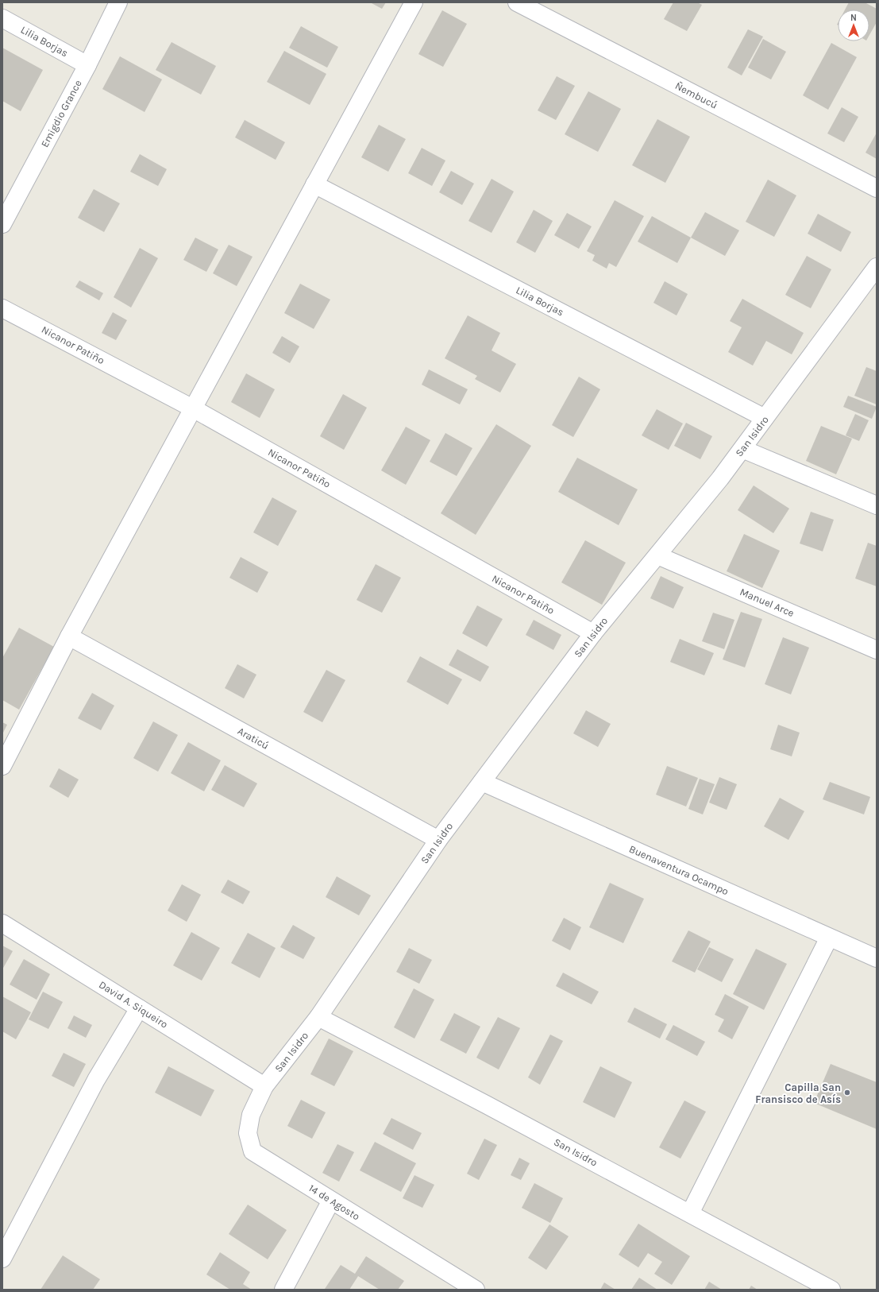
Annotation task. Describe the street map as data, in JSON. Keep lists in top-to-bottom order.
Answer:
{
  "streets": {
    "street": [
      "Lilia Borjas",
      "Ñembucú",
      "Emigdio Grance",
      "Nicanor Patiño",
      "San Isidro",
      "Manuel Arce",
      "Araticú",
      "Buenaventura Ocampo",
      "David A. Siqueiro",
      "14 de Agosto"
    ]
  },
  "crossings": [
    ["Lilia Borjas", "Emigdio Grance"],
    ["Lilia Borjas", "San Isidro"],
    ["Nicanor Patiño", "San Isidro"],
    ["San Isidro", "Manuel Arce"],
    ["San Isidro", "Araticú"],
    ["San Isidro", "Buenaventura Ocampo"],
    ["San Isidro", "David A. Siqueiro"],
    ["San Isidro", "14 de Agosto"],
    ["David A. Siqueiro", "14 de Agosto"]
  ],
  "places": ["Capilla San Fransisco de Asís"],
  "north": "top"
}
